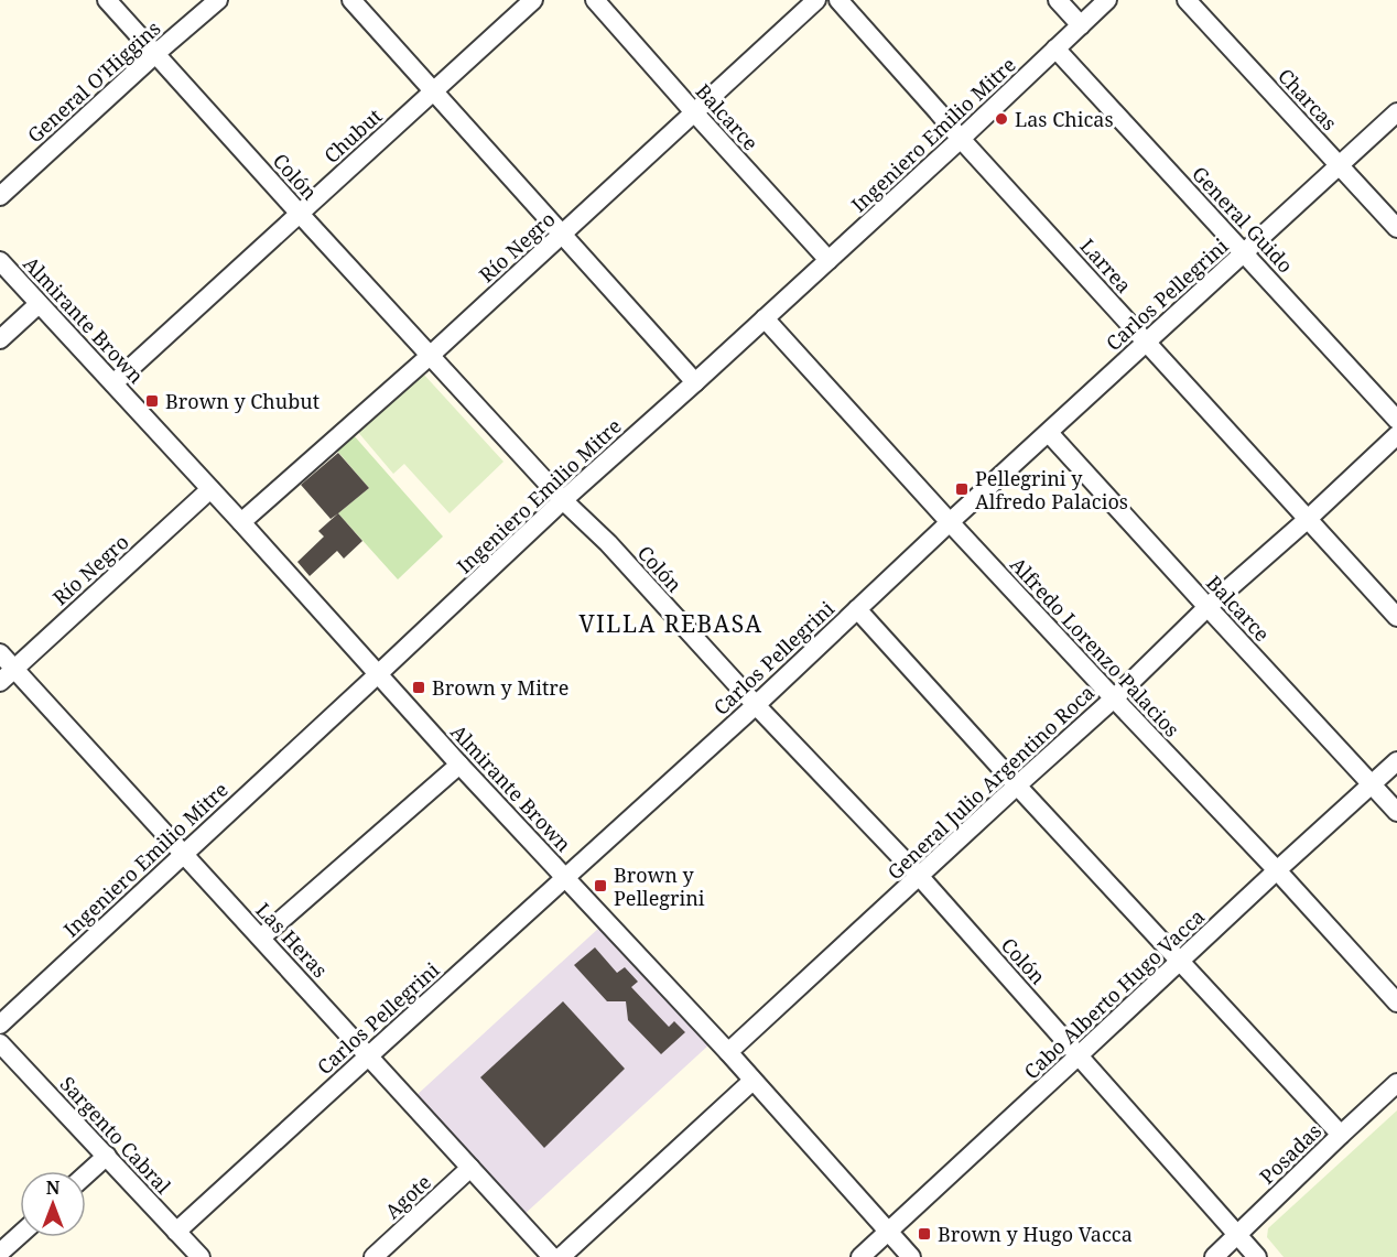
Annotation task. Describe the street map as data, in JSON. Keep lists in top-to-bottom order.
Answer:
{
  "streets": {
    "street": [
      "General O'Higgins",
      "Charcas",
      "Balcarce",
      "Ingeniero Emilio Mitre",
      "Chubut",
      "Colón",
      "General Guido",
      "Río Negro",
      "Larrea",
      "Carlos Pellegrini",
      "Almirante Brown",
      "Alfredo Lorenzo Palacios",
      "General Julio Argentino Roca",
      "Las Heras",
      "Cabo Alberto Hugo Vacca",
      "Sargento Cabral",
      "Posadas",
      "Agote"
    ]
  },
  "crossings": [
    ["General O'Higgins", "Colón"],
    ["Charcas", "Carlos Pellegrini"],
    ["Balcarce", "Ingeniero Emilio Mitre"],
    ["Balcarce", "Río Negro"],
    ["Balcarce", "Carlos Pellegrini"],
    ["Balcarce", "General Julio Argentino Roca"],
    ["Balcarce", "Cabo Alberto Hugo Vacca"],
    ["Ingeniero Emilio Mitre", "Colón"],
    ["Ingeniero Emilio Mitre", "General Guido"],
    ["Ingeniero Emilio Mitre", "Larrea"],
    ["Ingeniero Emilio Mitre", "Almirante Brown"],
    ["Ingeniero Emilio Mitre", "Alfredo Lorenzo Palacios"],
    ["Ingeniero Emilio Mitre", "Las Heras"],
    ["Chubut", "Colón"],
    ["Chubut", "Almirante Brown"],
    ["Colón", "Río Negro"],
    ["Colón", "Carlos Pellegrini"],
    ["Colón", "General Julio Argentino Roca"],
    ["Colón", "Cabo Alberto Hugo Vacca"],
    ["Colón", "Posadas"],
    ["General Guido", "Carlos Pellegrini"],
    ["Río Negro", "Almirante Brown"],
    ["Río Negro", "Las Heras"],
    ["Larrea", "Carlos Pellegrini"],
    ["Larrea", "General Julio Argentino Roca"],
    ["Carlos Pellegrini", "Almirante Brown"],
    ["Carlos Pellegrini", "Alfredo Lorenzo Palacios"],
    ["Carlos Pellegrini", "Las Heras"],
    ["Carlos Pellegrini", "Sargento Cabral"],
    ["Almirante Brown", "General Julio Argentino Roca"],
    ["Almirante Brown", "Cabo Alberto Hugo Vacca"],
    ["Alfredo Lorenzo Palacios", "General Julio Argentino Roca"],
    ["Alfredo Lorenzo Palacios", "Cabo Alberto Hugo Vacca"],
    ["Las Heras", "Agote"]
  ],
  "districts": ["VILLA REBASA"],
  "places": {
    "other": ["Las Chicas"],
    "transit": [
      "Brown y Chubut",
      "Pellegrini y Alfredo Palacios",
      "Brown y Mitre",
      "Brown y Pellegrini",
      "Brown y Hugo Vacca"
    ]
  },
  "north": "top"
}
